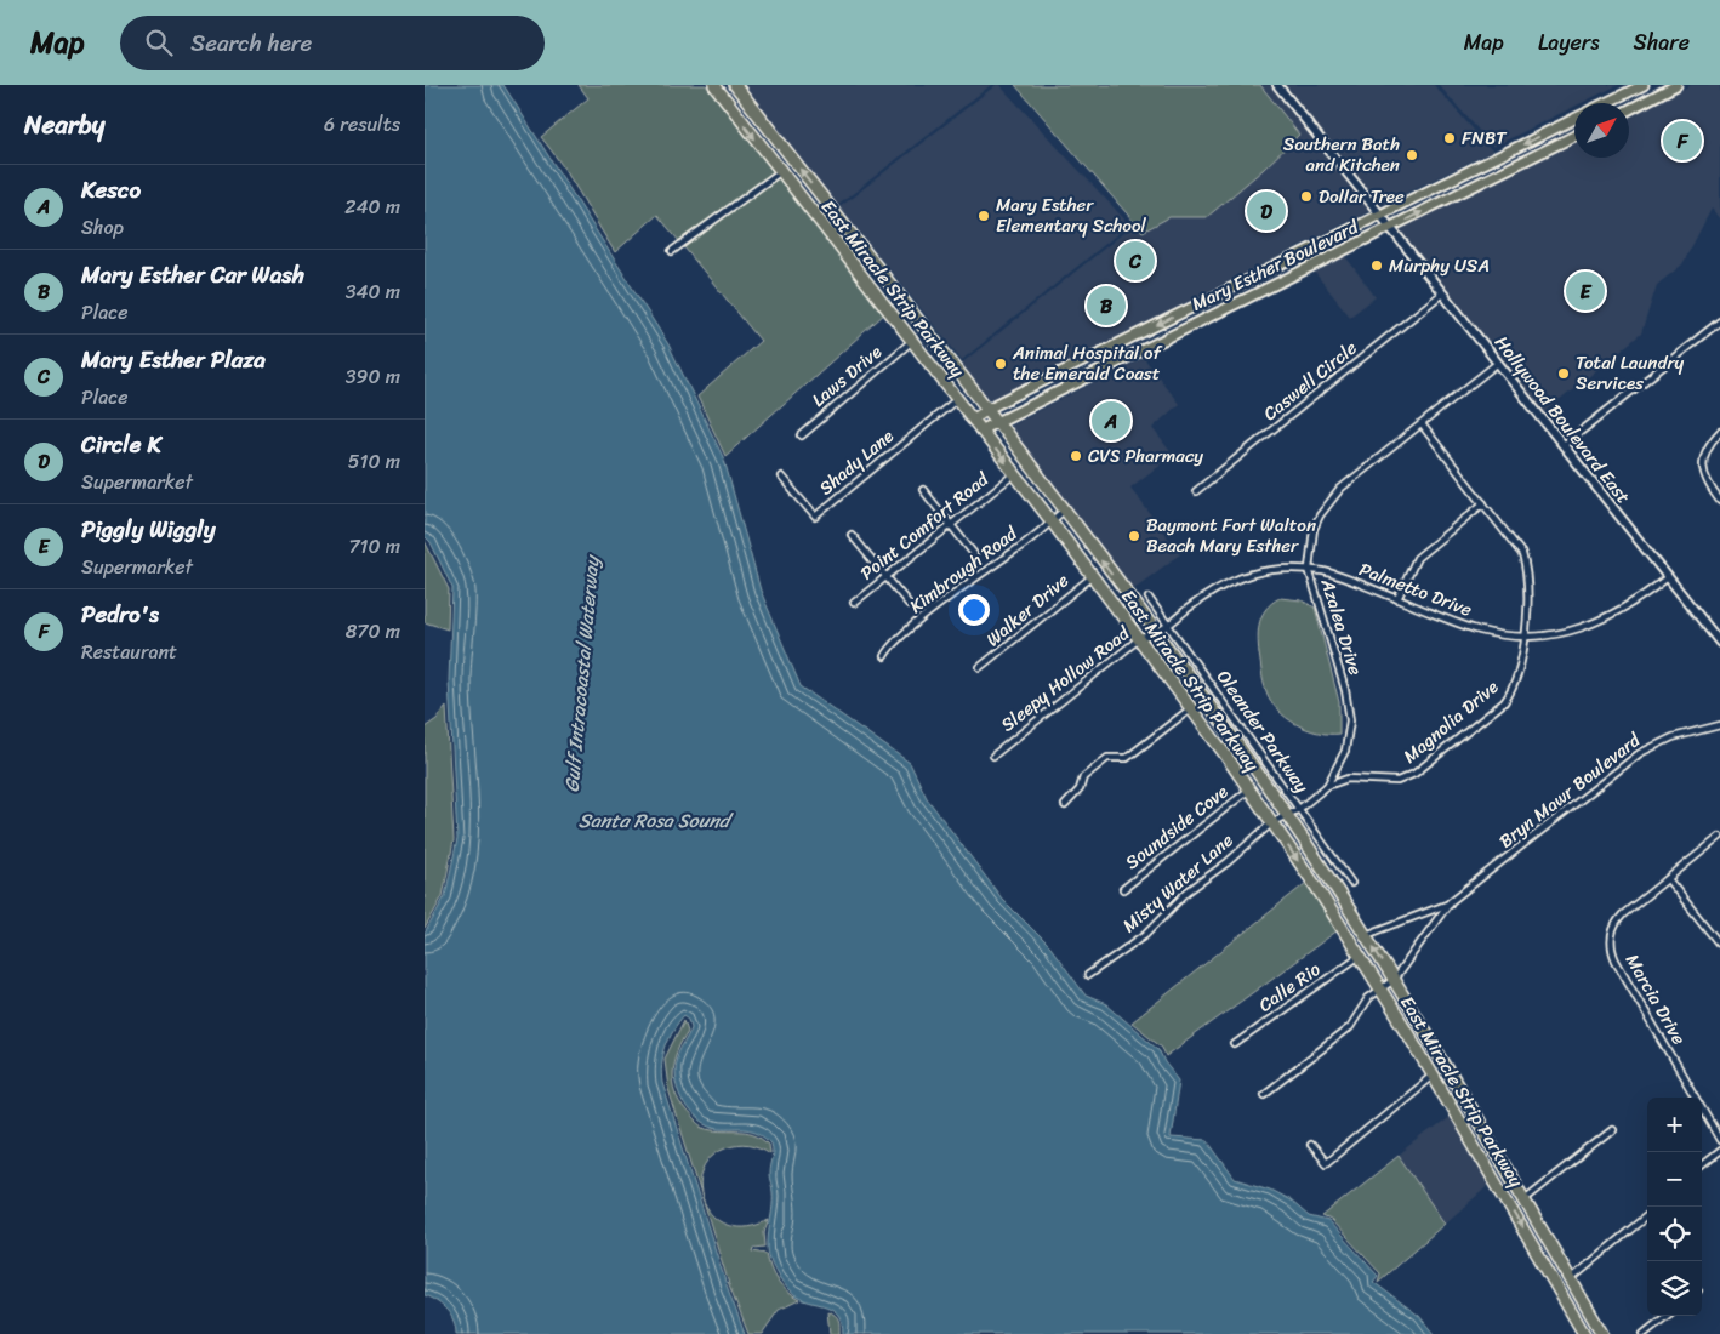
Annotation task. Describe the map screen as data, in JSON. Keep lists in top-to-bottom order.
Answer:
{
  "streets": {
    "highway": ["East Miracle Strip Parkway"],
    "main road": ["Mary Esther Boulevard"],
    "street": [
      "Laws Drive",
      "Caswell Circle",
      "Hollywood Boulevard East",
      "Shady Lane",
      "Point Comfort Road",
      "Kimbrough Road",
      "Palmetto Drive",
      "Walker Drive",
      "Azalea Drive",
      "Sleepy Hollow Road",
      "Magnolia Drive",
      "Oleander Parkway",
      "Bryn Mawr Boulevard",
      "Soundside Cove",
      "Misty Water Lane",
      "Calle Rio",
      "Marcia Drive"
    ]
  },
  "crossings": [
    ["Mary Esther Boulevard", "East Miracle Strip Parkway"],
    ["Mary Esther Boulevard", "Hollywood Boulevard East"],
    ["East Miracle Strip Parkway", "Laws Drive"],
    ["East Miracle Strip Parkway", "Shady Lane"],
    ["East Miracle Strip Parkway", "Point Comfort Road"],
    ["East Miracle Strip Parkway", "Kimbrough Road"],
    ["East Miracle Strip Parkway", "Palmetto Drive"],
    ["East Miracle Strip Parkway", "Walker Drive"],
    ["East Miracle Strip Parkway", "Azalea Drive"],
    ["East Miracle Strip Parkway", "Sleepy Hollow Road"],
    ["East Miracle Strip Parkway", "Bryn Mawr Boulevard"],
    ["East Miracle Strip Parkway", "Soundside Cove"],
    ["East Miracle Strip Parkway", "Misty Water Lane"],
    ["East Miracle Strip Parkway", "Calle Rio"],
    ["Caswell Circle", "Hollywood Boulevard East"],
    ["Hollywood Boulevard East", "Palmetto Drive"],
    ["Hollywood Boulevard East", "Azalea Drive"],
    ["Palmetto Drive", "Azalea Drive"],
    ["Palmetto Drive", "Sleepy Hollow Road"],
    ["Palmetto Drive", "Magnolia Drive"],
    ["Palmetto Drive", "Oleander Parkway"],
    ["Azalea Drive", "Magnolia Drive"],
    ["Azalea Drive", "Oleander Parkway"],
    ["Azalea Drive", "Misty Water Lane"]
  ],
  "water": ["Gulf Intracoastal Waterway", "Santa Rosa Sound"],
  "places": [
    "FNBT",
    "Southern Bath and Kitchen",
    "Dollar Tree",
    "Mary Esther Elementary School",
    "Murphy USA",
    "Animal Hospital of the Emerald Coast",
    "Total Laundry Services",
    "CVS Pharmacy",
    "Baymont Fort Walton Beach Mary Esther"
  ],
  "north": "top right",
  "page": {
    "header": "Map",
    "search": "Search here",
    "nav": ["Map", "Layers", "Share"],
    "heading": ["Nearby", "6 results"],
    "pins": [
      "F",
      "D",
      "C",
      "E",
      "B",
      "A"
    ],
    "list": [
      {
        "mark": "A",
        "name": "Kesco",
        "note": "Shop",
        "value": "240 m"
      },
      {
        "mark": "B",
        "name": "Mary Esther Car Wash",
        "note": "Place",
        "value": "340 m"
      },
      {
        "mark": "C",
        "name": "Mary Esther Plaza",
        "note": "Place",
        "value": "390 m"
      },
      {
        "mark": "D",
        "name": "Circle K",
        "note": "Supermarket",
        "value": "510 m"
      },
      {
        "mark": "E",
        "name": "Piggly Wiggly",
        "note": "Supermarket",
        "value": "710 m"
      },
      {
        "mark": "F",
        "name": "Pedro's",
        "note": "Restaurant",
        "value": "870 m"
      }
    ],
    "map_buttons": ["+", "−"]
  }
}
